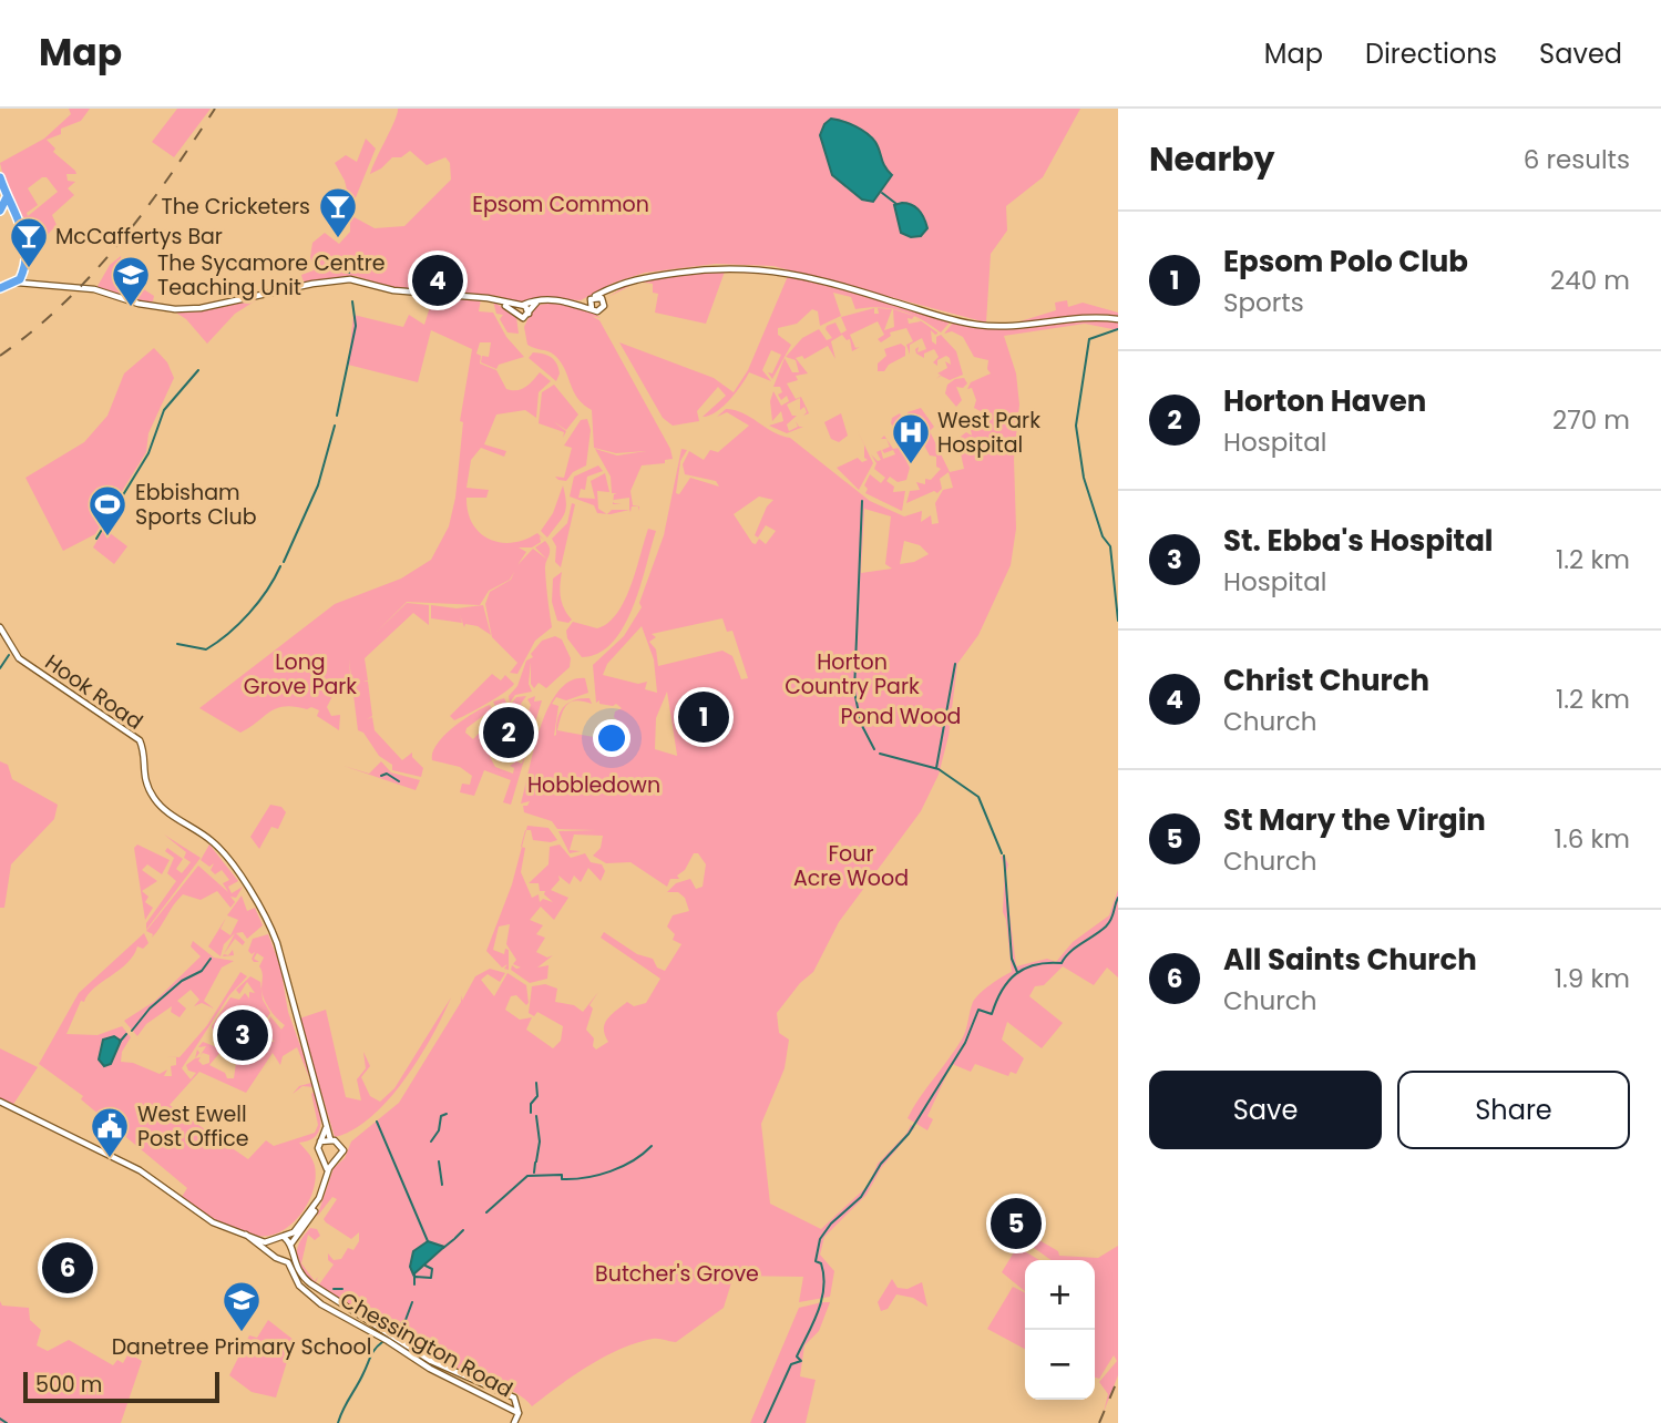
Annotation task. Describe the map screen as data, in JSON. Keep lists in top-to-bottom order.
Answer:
{
  "streets": {
    "main road": ["Hook Road", "Chessington Road"]
  },
  "parks": [
    "Epsom Common",
    "Long Grove Park",
    "Horton Country Park",
    "Pond Wood",
    "Hobbledown",
    "Four Acre Wood",
    "Butcher's Grove"
  ],
  "places": {
    "bar": ["The Cricketers", "McCaffertys Bar"],
    "school or university": ["The Sycamore Centre Teaching Unit", "Danetree Primary School"],
    "hospital": ["West Park Hospital"],
    "sports": ["Ebbisham Sports Club"],
    "public building": ["West Ewell Post Office"]
  },
  "scale_bar": "500 m",
  "page": {
    "header": "Map",
    "nav": ["Map", "Directions", "Saved"],
    "heading": ["Nearby", "6 results"],
    "list": [
      {
        "mark": "1",
        "name": "Epsom Polo Club",
        "note": "Sports",
        "value": "240 m"
      },
      {
        "mark": "2",
        "name": "Horton Haven",
        "note": "Hospital",
        "value": "270 m"
      },
      {
        "mark": "3",
        "name": "St. Ebba's Hospital",
        "note": "Hospital",
        "value": "1.2 km"
      },
      {
        "mark": "4",
        "name": "Christ Church",
        "note": "Church",
        "value": "1.2 km"
      },
      {
        "mark": "5",
        "name": "St Mary the Virgin",
        "note": "Church",
        "value": "1.6 km"
      },
      {
        "mark": "6",
        "name": "All Saints Church",
        "note": "Church",
        "value": "1.9 km"
      }
    ],
    "pins": [
      "4",
      "1",
      "2",
      "3",
      "5",
      "6"
    ],
    "buttons": ["Save", "Share"],
    "map_buttons": ["+", "−"],
    "scale": "500 m"
  }
}
